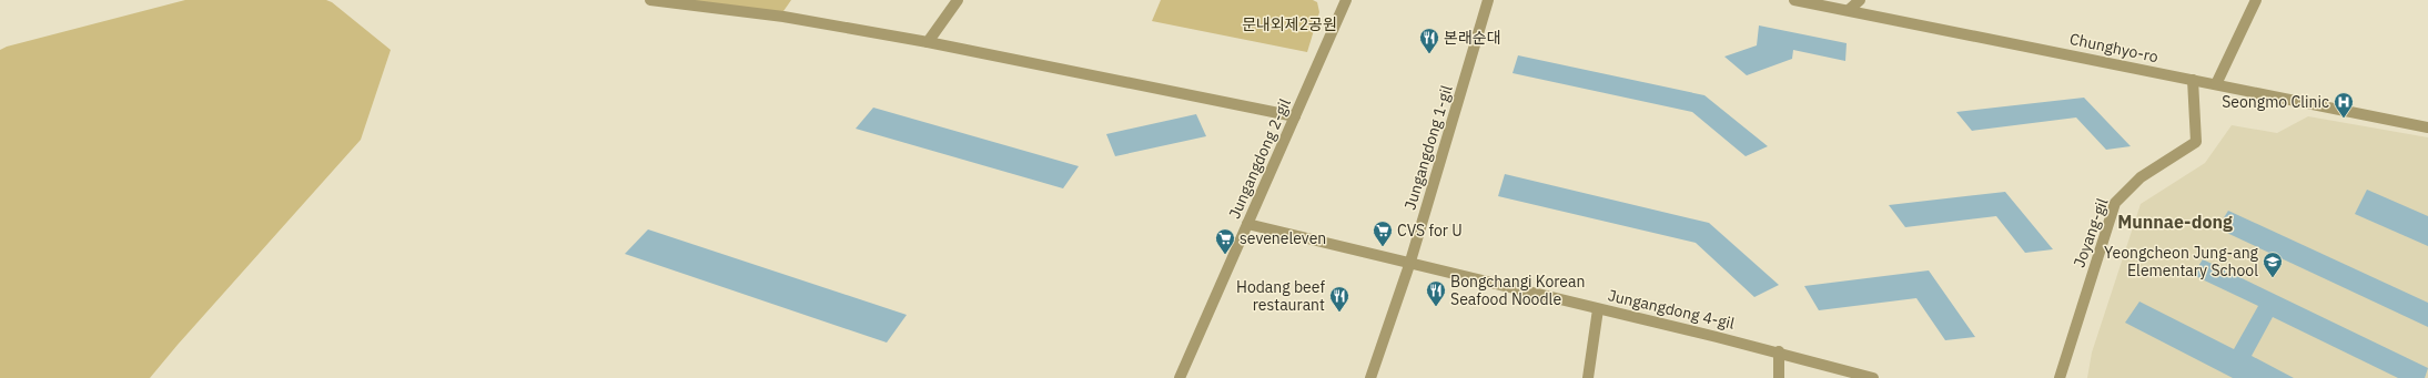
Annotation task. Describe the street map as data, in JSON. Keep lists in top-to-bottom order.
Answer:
{
  "streets": {
    "street": [
      "Chunghyo-ro",
      "Jungangdong 1-gil",
      "Jungangdong 2-gil",
      "Joyang-gil",
      "Jungangdong 4-gil"
    ]
  },
  "crossings": [
    ["Chunghyo-ro", "Joyang-gil"],
    ["Jungangdong 1-gil", "Jungangdong 4-gil"],
    ["Jungangdong 2-gil", "Jungangdong 4-gil"]
  ],
  "districts": ["Munnae-dong"],
  "parks": ["문내외제2공원"],
  "places": {
    "restaurant": ["본래순대", "Bongchangi Korean Seafood Noodle", "Hodang beef restaurant"],
    "hospital": ["Seongmo Clinic"],
    "supermarket": ["CVS for U", "seveneleven"],
    "school or university": ["Yeongcheon Jung-ang Elementary School"]
  }
}
